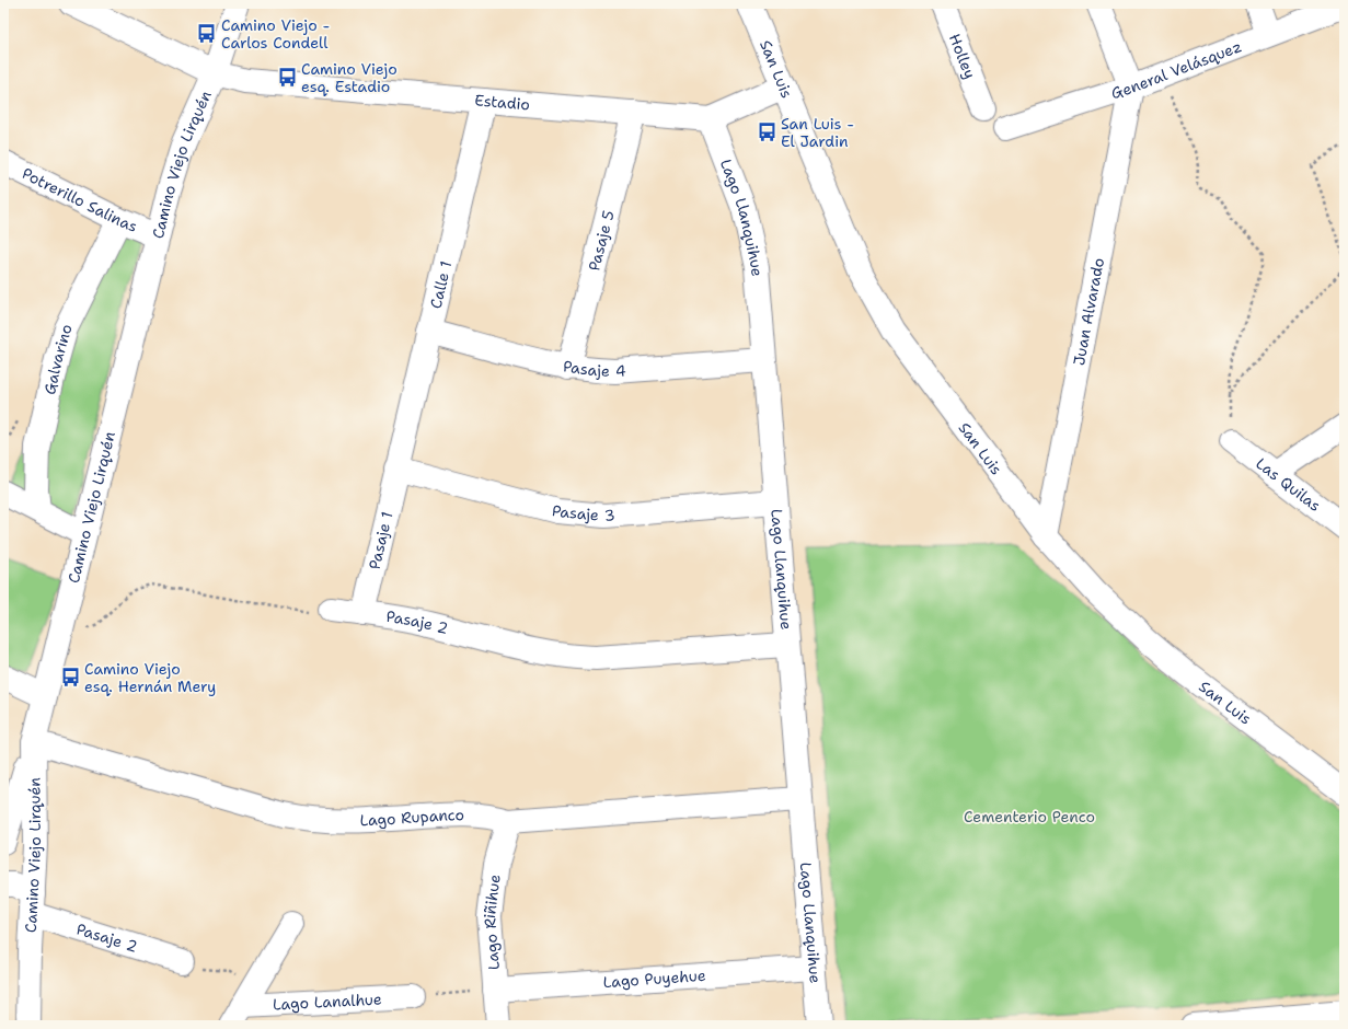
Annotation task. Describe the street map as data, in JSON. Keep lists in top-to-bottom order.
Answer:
{
  "streets": {
    "street": [
      "Holley",
      "San Luis",
      "General Velásquez",
      "Estadio",
      "Camino Viejo Lirquén",
      "Potrerillo Salinas",
      "Lago Llanquihue",
      "Pasaje 5",
      "Calle 1",
      "Juan Alvarado",
      "Galvarino",
      "Pasaje 4",
      "Las Quilas",
      "Pasaje 3",
      "Pasaje 1",
      "Pasaje 2",
      "Lago Rupanco",
      "Lago Riñihue",
      "Lago Puyehue",
      "Lago Lanalhue"
    ]
  },
  "crossings": [
    ["San Luis", "Estadio"],
    ["San Luis", "Juan Alvarado"],
    ["General Velásquez", "Juan Alvarado"],
    ["Estadio", "Camino Viejo Lirquén"],
    ["Estadio", "Lago Llanquihue"],
    ["Estadio", "Pasaje 5"],
    ["Estadio", "Calle 1"],
    ["Camino Viejo Lirquén", "Potrerillo Salinas"],
    ["Camino Viejo Lirquén", "Pasaje 2"],
    ["Camino Viejo Lirquén", "Lago Rupanco"],
    ["Potrerillo Salinas", "Galvarino"],
    ["Lago Llanquihue", "Pasaje 4"],
    ["Lago Llanquihue", "Pasaje 3"],
    ["Lago Llanquihue", "Pasaje 2"],
    ["Lago Llanquihue", "Lago Rupanco"],
    ["Lago Llanquihue", "Lago Puyehue"],
    ["Pasaje 5", "Pasaje 4"],
    ["Calle 1", "Pasaje 4"],
    ["Calle 1", "Pasaje 3"],
    ["Calle 1", "Pasaje 1"],
    ["Pasaje 3", "Pasaje 1"],
    ["Pasaje 1", "Pasaje 2"],
    ["Lago Rupanco", "Lago Riñihue"],
    ["Lago Riñihue", "Lago Puyehue"]
  ],
  "parks": ["Cementerio Penco"],
  "places": {
    "bus stop": [
      "Camino Viejo - Carlos Condell",
      "Camino Viejo esq. Estadio",
      "San Luis - El Jardin",
      "Camino Viejo esq. Hernán Mery"
    ]
  }
}
